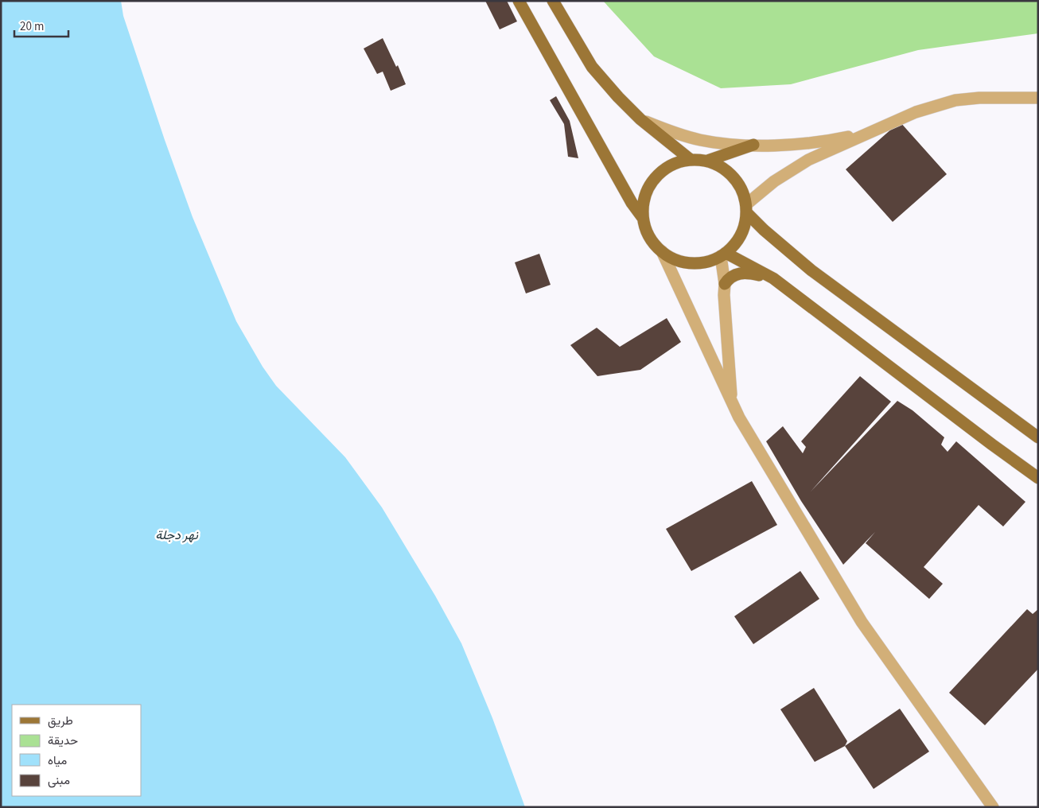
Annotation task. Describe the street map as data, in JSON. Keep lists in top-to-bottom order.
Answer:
{
  "water": ["نهر دجلة"],
  "legend": [
    "طريق",
    "حديقة",
    "مياه",
    "مبنى"
  ],
  "scale_bar": "20 m"
}
